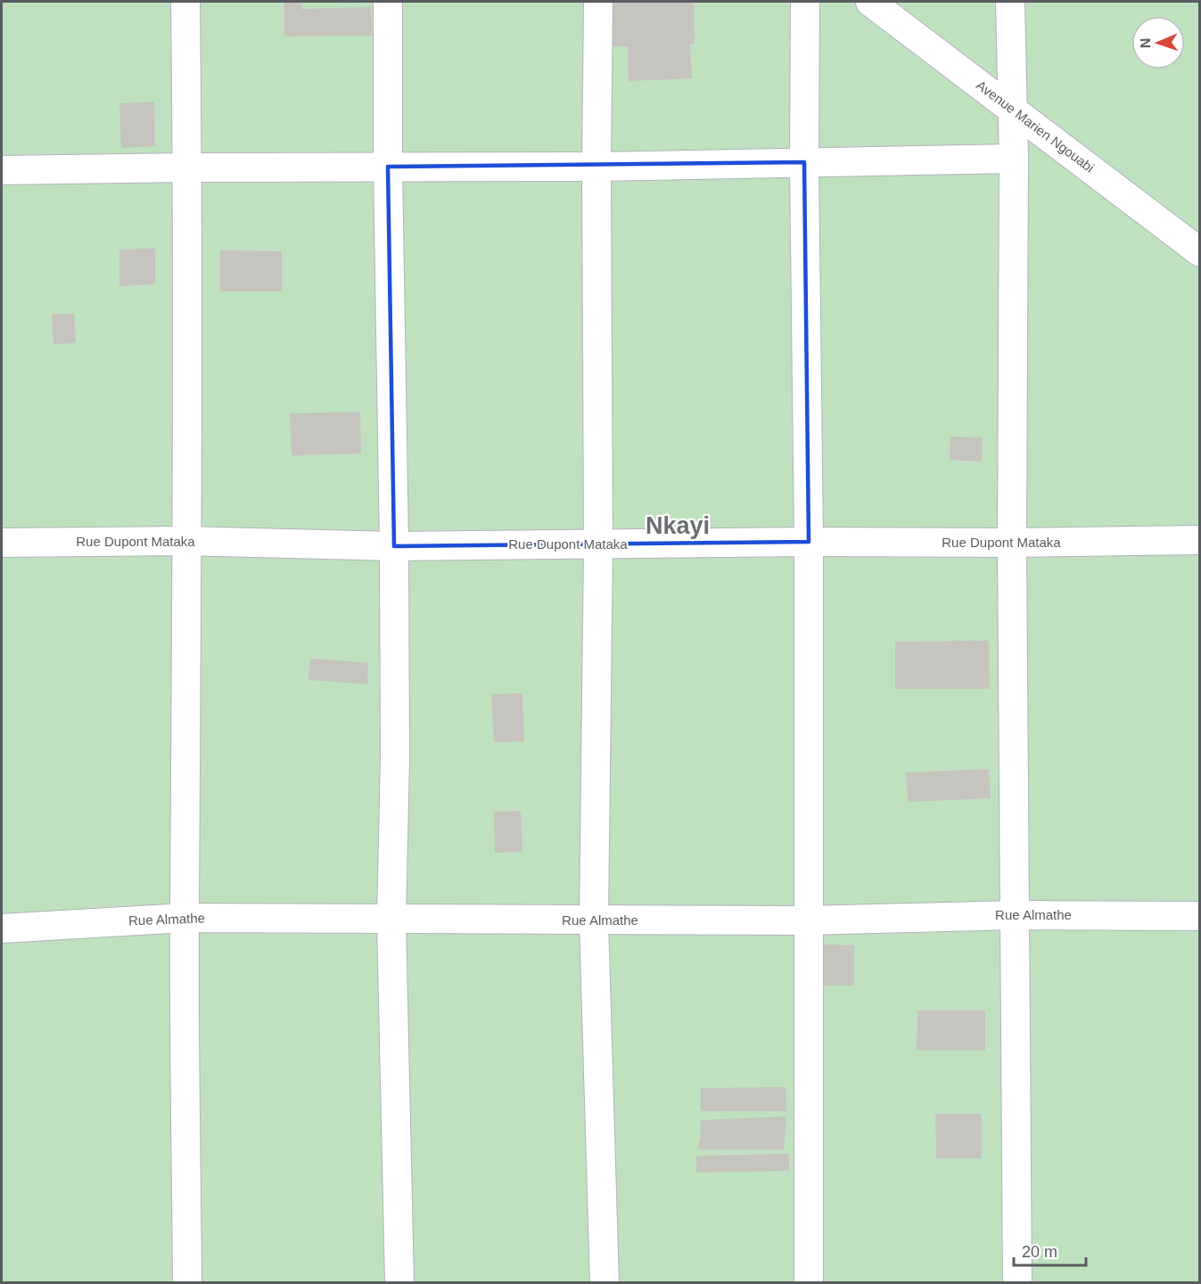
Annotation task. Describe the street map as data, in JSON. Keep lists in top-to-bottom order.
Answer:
{
  "streets": {
    "street": ["Avenue Marien Ngouabi", "Rue Dupont Mataka", "Rue Almathe"]
  },
  "districts": ["Nkayi"],
  "scale_bar": "20 m",
  "north": "left"
}
